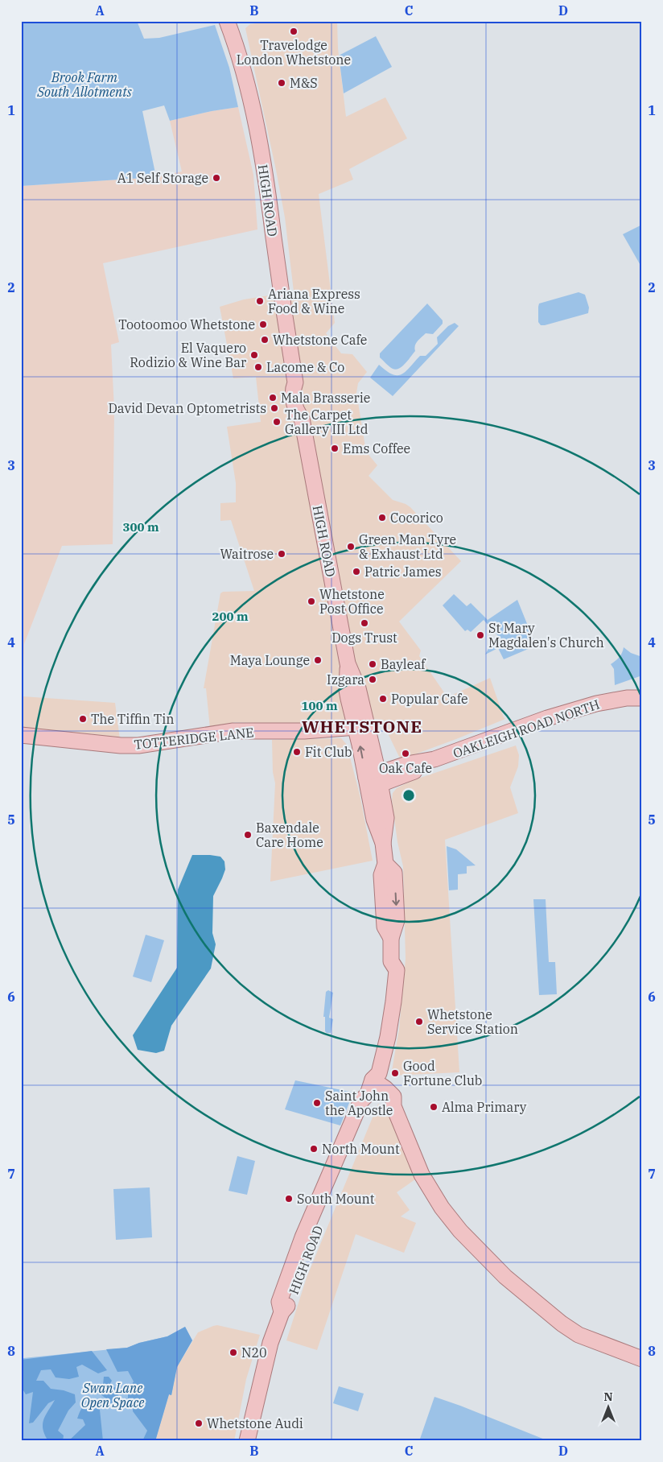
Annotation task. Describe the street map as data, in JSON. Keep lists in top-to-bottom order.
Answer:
{
  "streets": {
    "main road": ["HIGH ROAD", "OAKLEIGH ROAD NORTH", "TOTTERIDGE LANE"]
  },
  "crossings": [
    ["HIGH ROAD", "OAKLEIGH ROAD NORTH"],
    ["HIGH ROAD", "TOTTERIDGE LANE"]
  ],
  "districts": ["WHETSTONE"],
  "parks": ["Brook Farm South Allotments", "Swan Lane Open Space"],
  "places": [
    "Travelodge London Whetstone",
    "M&S",
    "A1 Self Storage",
    "Ariana Express Food & Wine",
    "Tootoomoo Whetstone",
    "Whetstone Cafe",
    "El Vaquero Rodizio & Wine Bar",
    "Lacome & Co",
    "Mala Brasserie",
    "David Devan Optometrists",
    "The Carpet Gallery III Ltd",
    "Ems Coffee",
    "Cocorico",
    "Green Man Tyre & Exhaust Ltd",
    "Waitrose",
    "Patric James",
    "Whetstone Post Office",
    "Dogs Trust",
    "St Mary Magdalen's Church",
    "Maya Lounge",
    "Bayleaf",
    "Izgara",
    "Popular Cafe",
    "The Tiffin Tin",
    "Fit Club",
    "Oak Cafe",
    "Baxendale Care Home",
    "Whetstone Service Station",
    "Good Fortune Club",
    "Saint John the Apostle",
    "Alma Primary",
    "North Mount",
    "South Mount",
    "N20",
    "Whetstone Audi"
  ],
  "north": "top",
  "grid": {
    "columns": [
      "A",
      "B",
      "C",
      "D"
    ],
    "rows": [
      "1",
      "2",
      "3",
      "4",
      "5",
      "6",
      "7",
      "8"
    ]
  },
  "rings": ["300 m", "200 m", "100 m"]
}
